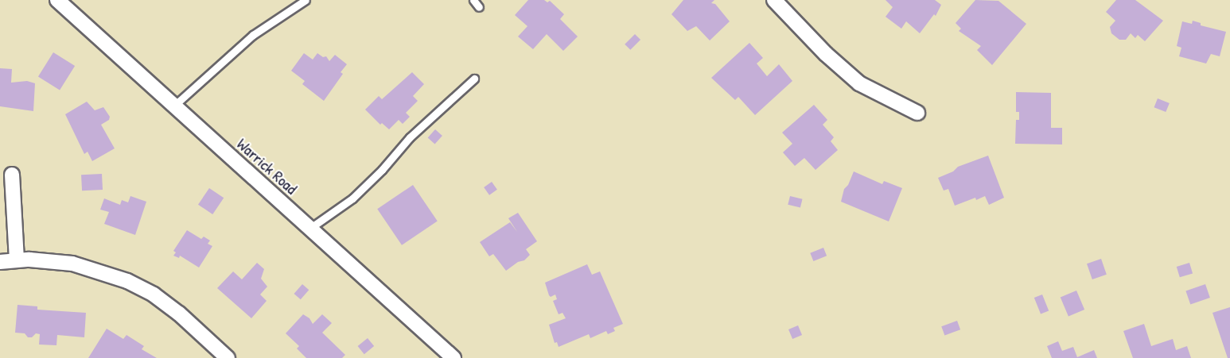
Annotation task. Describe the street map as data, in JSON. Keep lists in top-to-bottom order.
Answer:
{
  "streets": {
    "street": ["Warrick Road"]
  }
}
